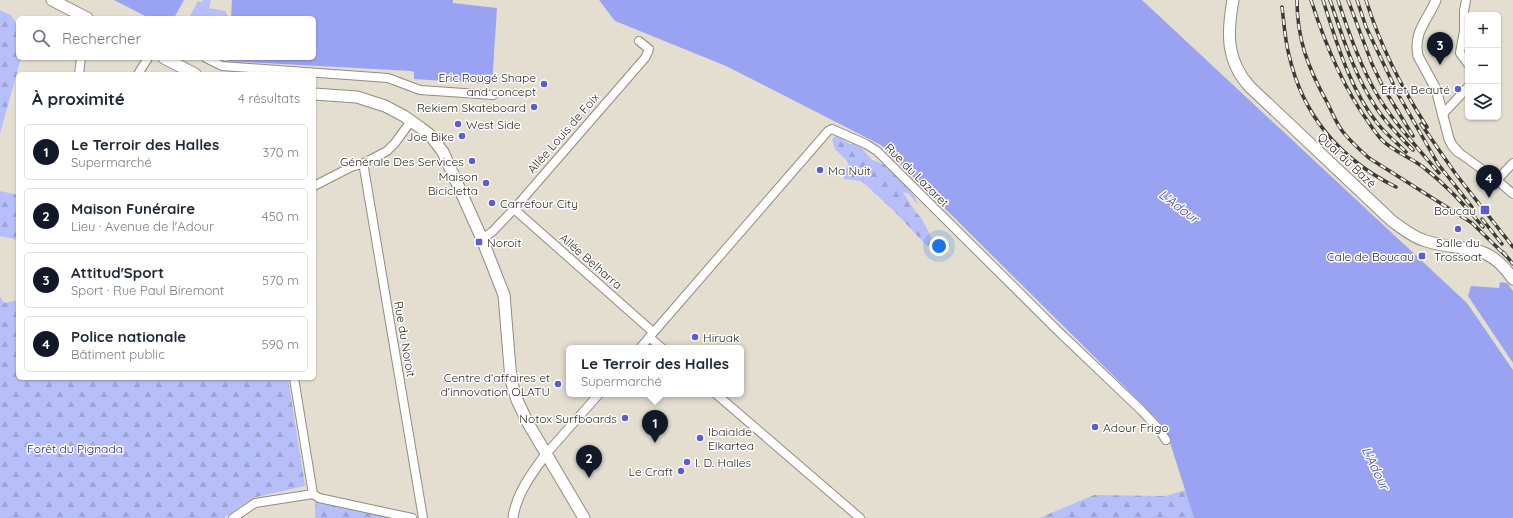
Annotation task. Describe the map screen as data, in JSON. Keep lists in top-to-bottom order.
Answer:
{
  "streets": {
    "main road": ["Quai du Bazé"],
    "street": [
      "Allée Louis de Foix",
      "Rue du Lazaret",
      "Allée Belharra",
      "Rue du Noroit"
    ]
  },
  "crossings": [
    ["Allée Louis de Foix", "Allée Belharra"],
    ["Rue du Lazaret", "Allée Belharra"]
  ],
  "water": ["L'Adour"],
  "parks": ["Forêt du Pignada"],
  "places": {
    "other": [
      "Eric Rougé Shape and concept",
      "Effet Beauté",
      "Rekiem Skateboard",
      "West Side",
      "Joe Bike",
      "Générale Des Services",
      "Ma Nuit",
      "Maison Bicicletta",
      "Carrefour City",
      "Salle du Trossoat",
      "Hiruak",
      "Centre d’affaires et d’innovation OLATU",
      "Notox Surfboards",
      "Adour Frigo",
      "Ibaialde Elkartea",
      "I. D. Halles",
      "Le Craft"
    ],
    "transit": ["Boucau", "Noroit", "Cale de Boucau"]
  },
  "page": {
    "map_buttons": ["+", "−"],
    "search": "Rechercher",
    "pins": [
      "3",
      "4",
      "1",
      "2"
    ],
    "heading": ["À proximité", "4 résultats"],
    "list": [
      {
        "mark": "1",
        "name": "Le Terroir des Halles",
        "note": "Supermarché",
        "value": "370 m"
      },
      {
        "mark": "2",
        "name": "Maison Funéraire",
        "note": "Lieu · Avenue de l'Adour",
        "value": "450 m"
      },
      {
        "mark": "3",
        "name": "Attitud'Sport",
        "note": "Sport · Rue Paul Biremont",
        "value": "570 m"
      },
      {
        "mark": "4",
        "name": "Police nationale",
        "note": "Bâtiment public",
        "value": "590 m"
      }
    ],
    "popup": ["Le Terroir des Halles", "Supermarché"]
  }
}
